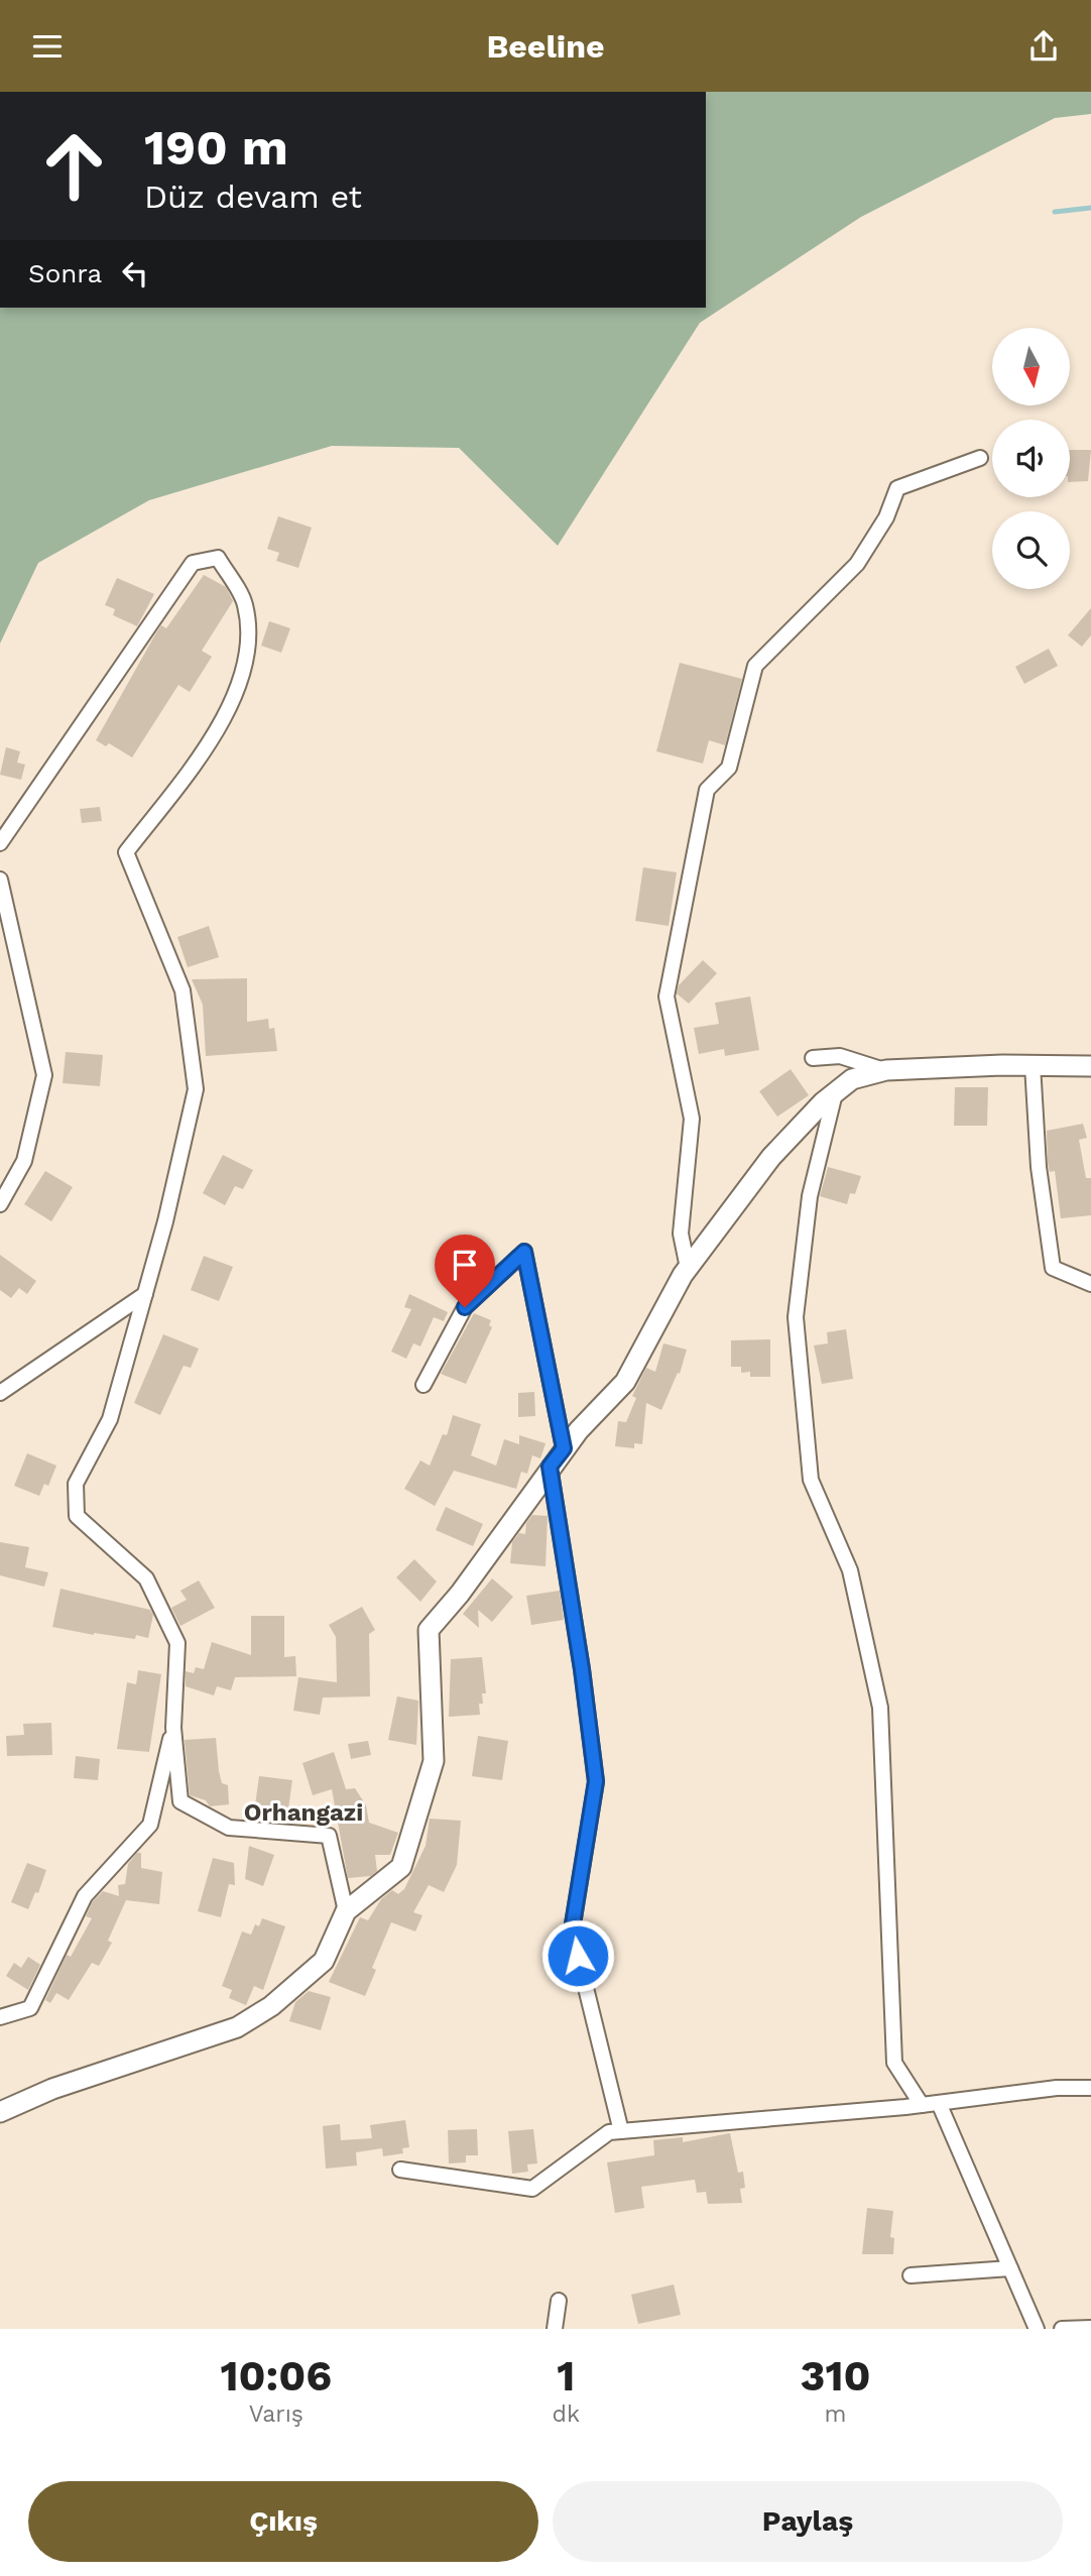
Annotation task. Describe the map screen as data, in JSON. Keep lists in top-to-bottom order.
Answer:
{
  "districts": ["Orhangazi"],
  "north": "bottom",
  "page": {
    "header": "Beeline",
    "turn": ["190 m", "Düz devam et"],
    "then": "Sonra",
    "eta": [
      "10:06",
      "Varış",
      "1",
      "dk",
      "310",
      "m"
    ],
    "buttons": ["Çıkış", "Paylaş"]
  }
}
